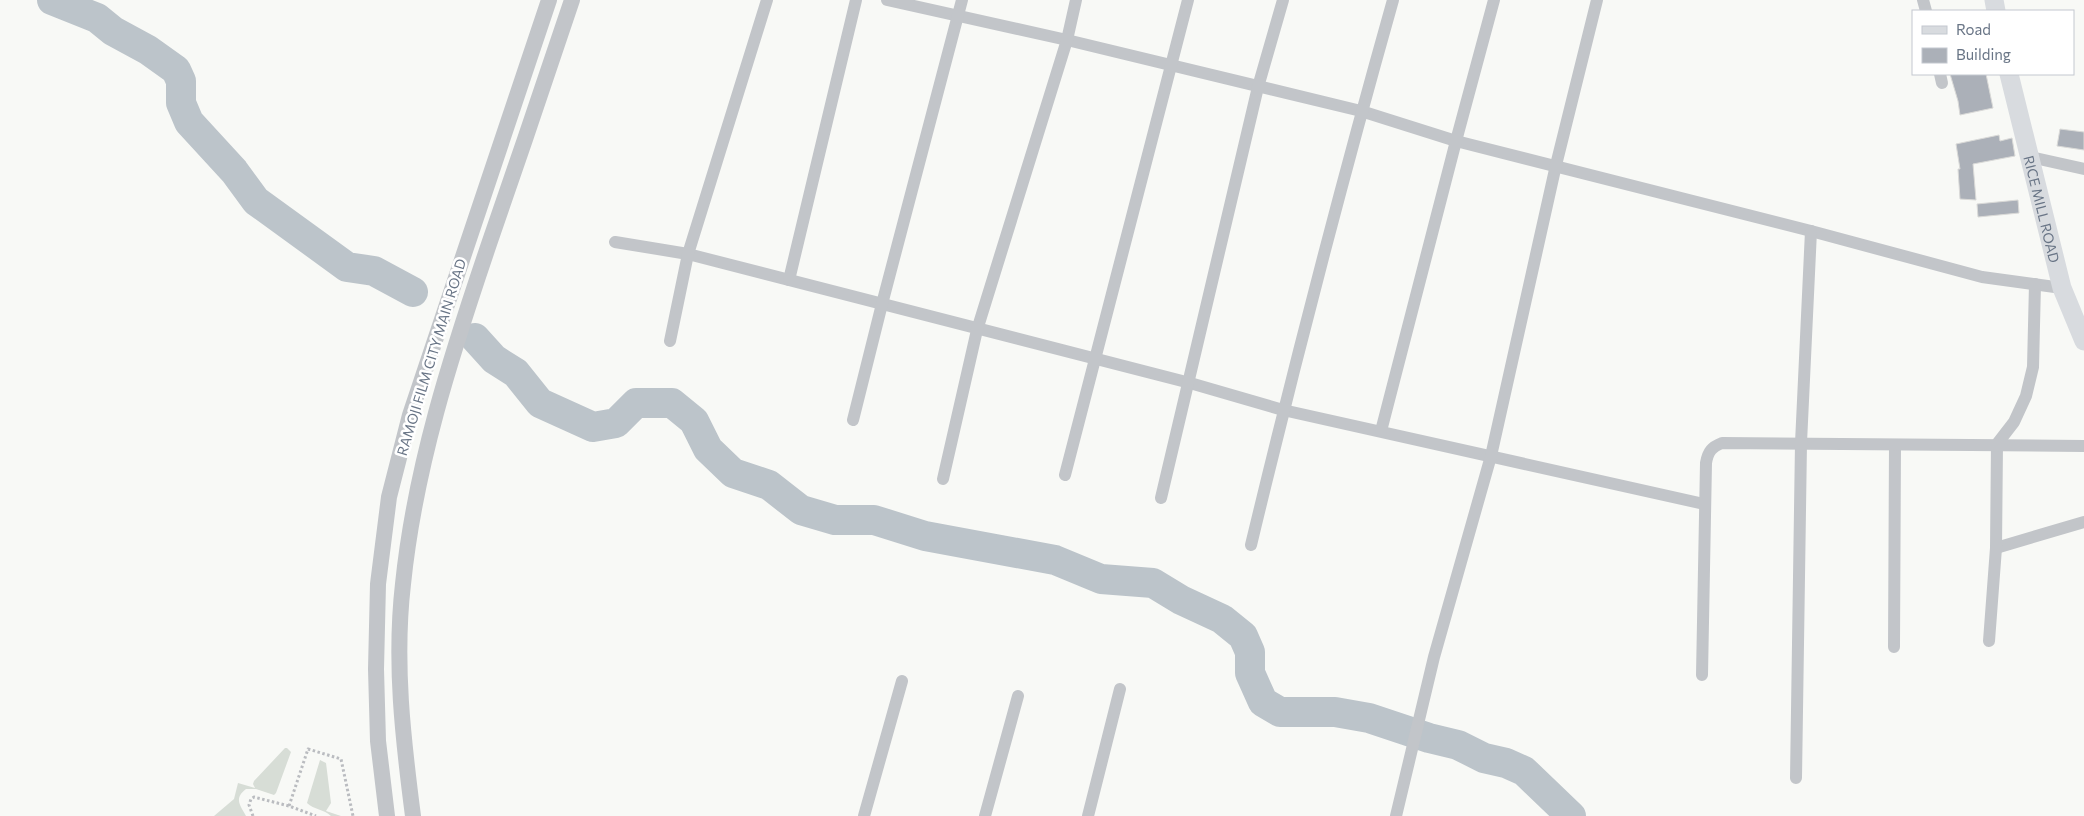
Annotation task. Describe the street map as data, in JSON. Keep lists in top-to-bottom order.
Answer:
{
  "streets": {
    "main road": ["RICE MILL ROAD"],
    "street": ["RAMOJI FILM CITY MAIN ROAD"]
  },
  "legend": ["Road", "Building"]
}
